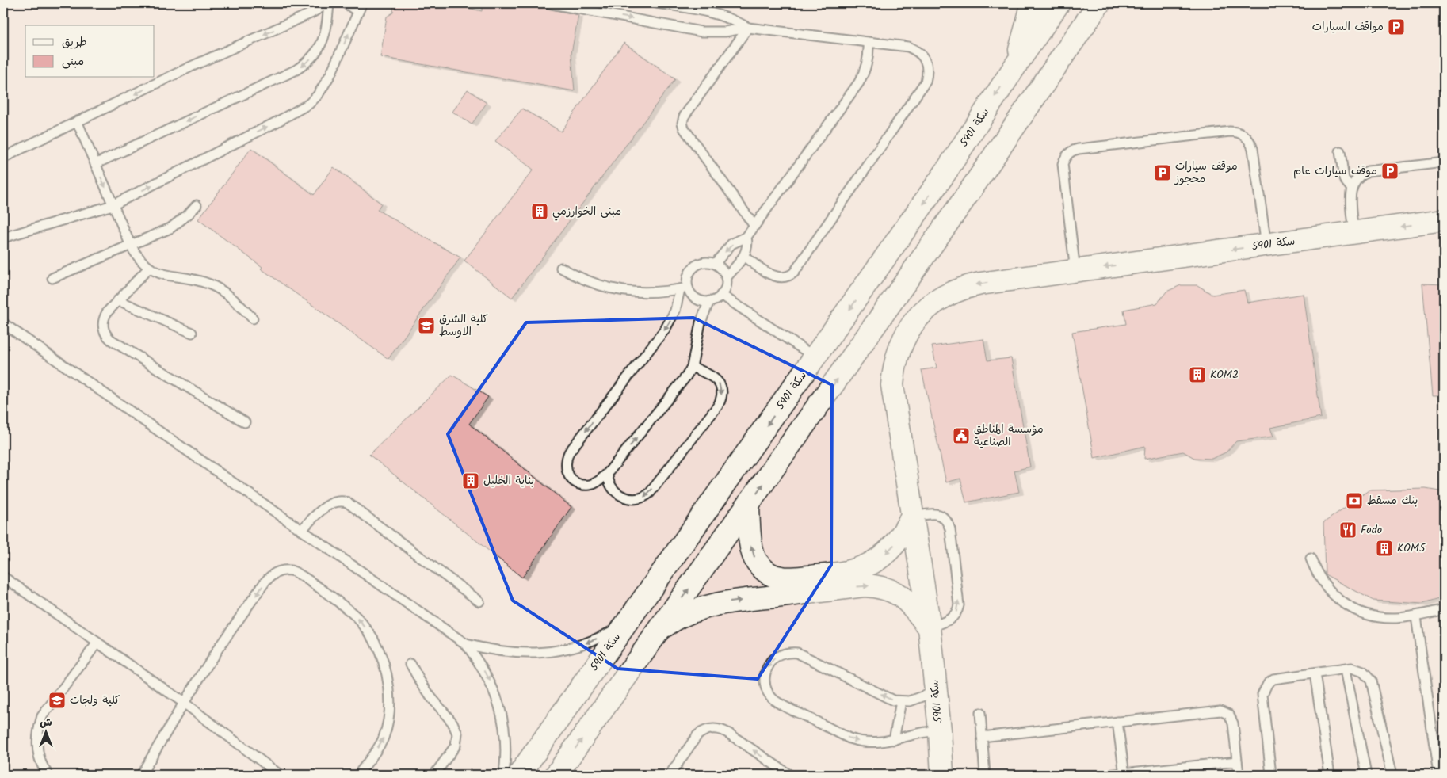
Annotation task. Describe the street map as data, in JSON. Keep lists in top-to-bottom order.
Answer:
{
  "streets": {
    "street": ["سكة 5901"]
  },
  "places": {
    "parking": ["مواقف السيارات", "موقف سيارات عام", "موقف سيارات محجوز"],
    "building": [
      "مبنى الخوارزمي",
      "KOM2",
      "بناية الخليل",
      "KOM5"
    ],
    "school or university": ["كلية الشرق الاوسط", "كلية ولجات"],
    "public building": ["مؤسسة المناطق الصناعية"],
    "bank": ["بنك مسقط"],
    "restaurant": ["Fodo"]
  },
  "legend": ["طريق", "مبنى"],
  "north": "top"
}
